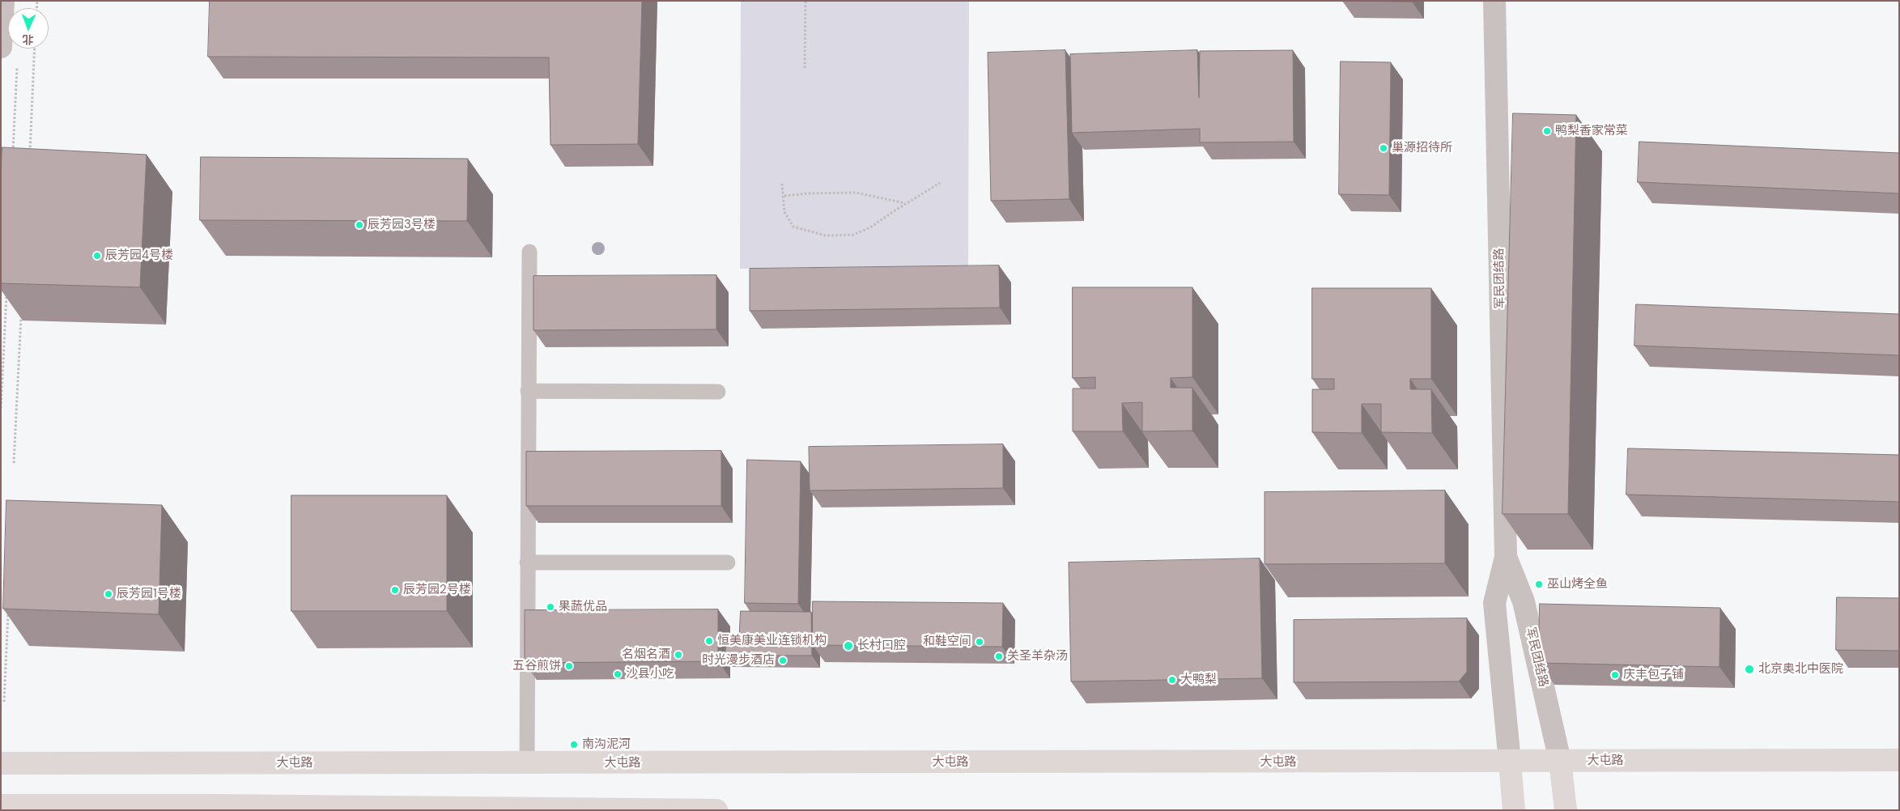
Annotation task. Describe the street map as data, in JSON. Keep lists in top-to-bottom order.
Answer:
{
  "streets": {
    "main road": ["大屯路"],
    "street": ["军民团结路"]
  },
  "crossings": [
    ["军民团结路", "大屯路"]
  ],
  "places": [
    "鸭梨香家常菜",
    "巢源招待所",
    "辰芳园3号楼",
    "辰芳园4号楼",
    "巫山烤全鱼",
    "辰芳园2号楼",
    "辰芳园1号楼",
    "果蔬优品",
    "恒美康美业连锁机构",
    "和鞋空间",
    "长村口腔",
    "名烟名酒",
    "关圣羊杂汤",
    "时光漫步酒店",
    "五谷煎饼",
    "北京奥北中医院",
    "沙县小吃",
    "庆丰包子铺",
    "大鸭梨",
    "南沟泥河"
  ],
  "north": "bottom"
}
